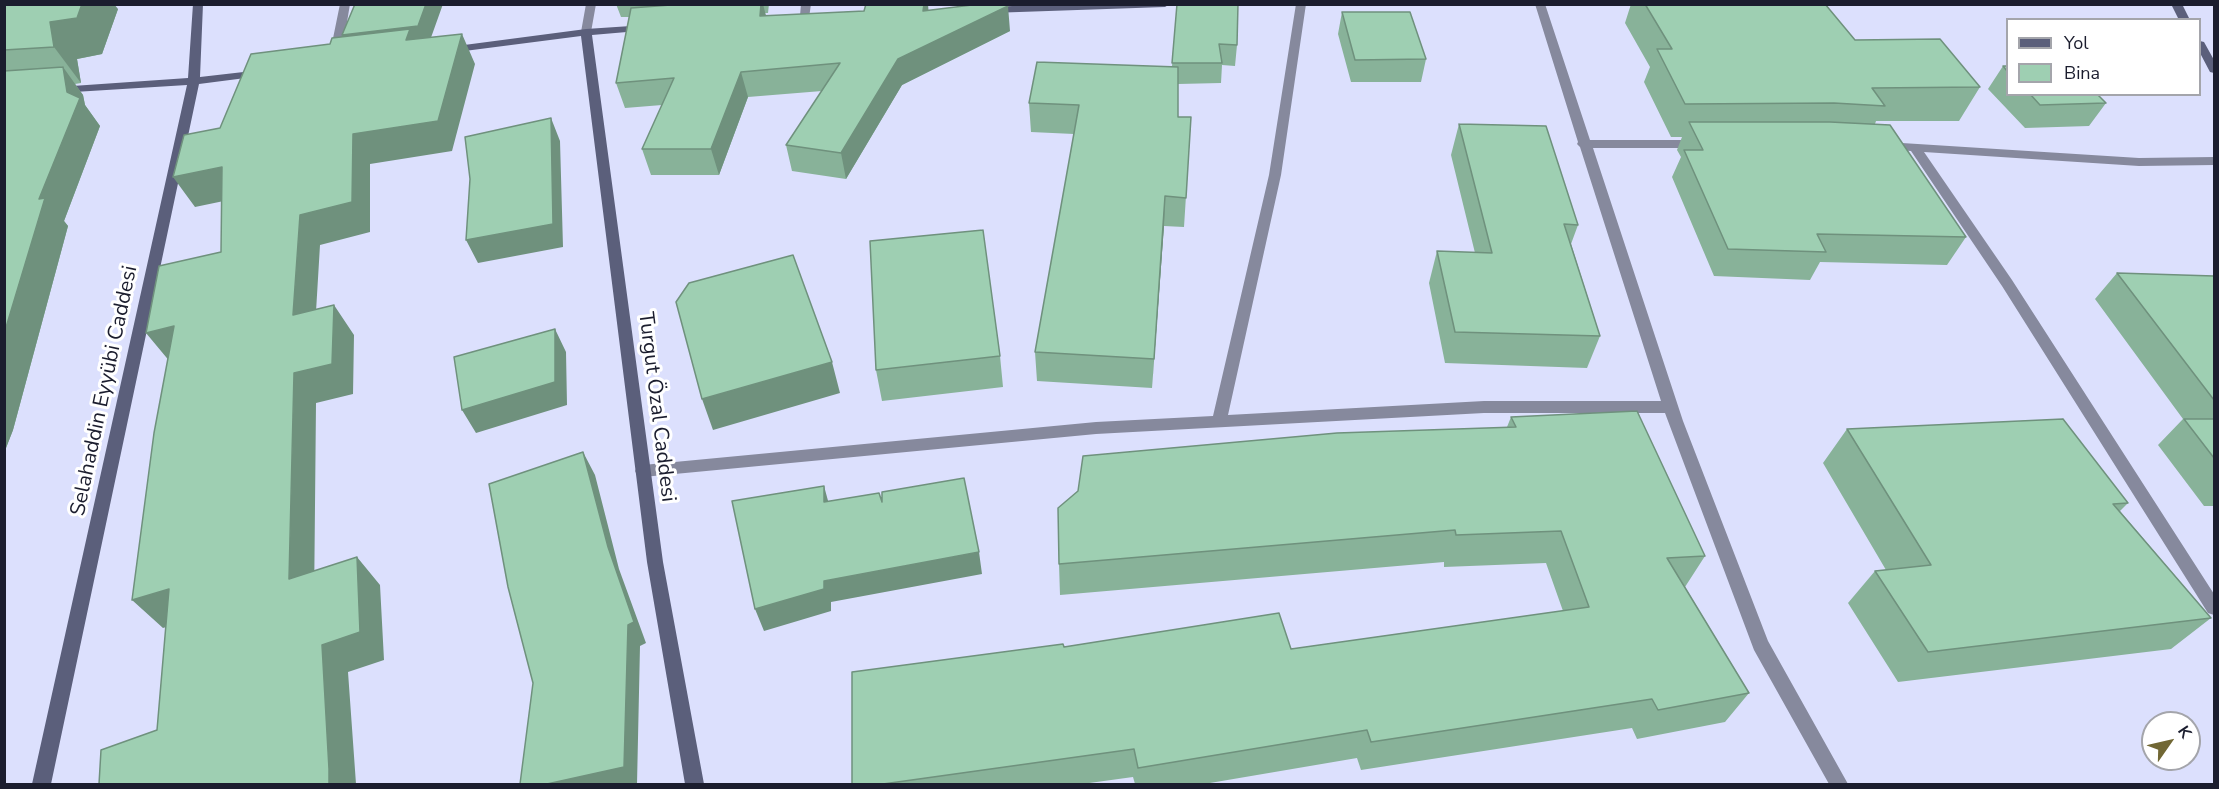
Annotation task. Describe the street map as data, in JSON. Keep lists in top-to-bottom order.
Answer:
{
  "streets": {
    "street": ["Selahaddin Eyyübi Caddesi", "Turgut Özal Caddesi"]
  },
  "legend": ["Yol", "Bina"],
  "north": "top right"
}
